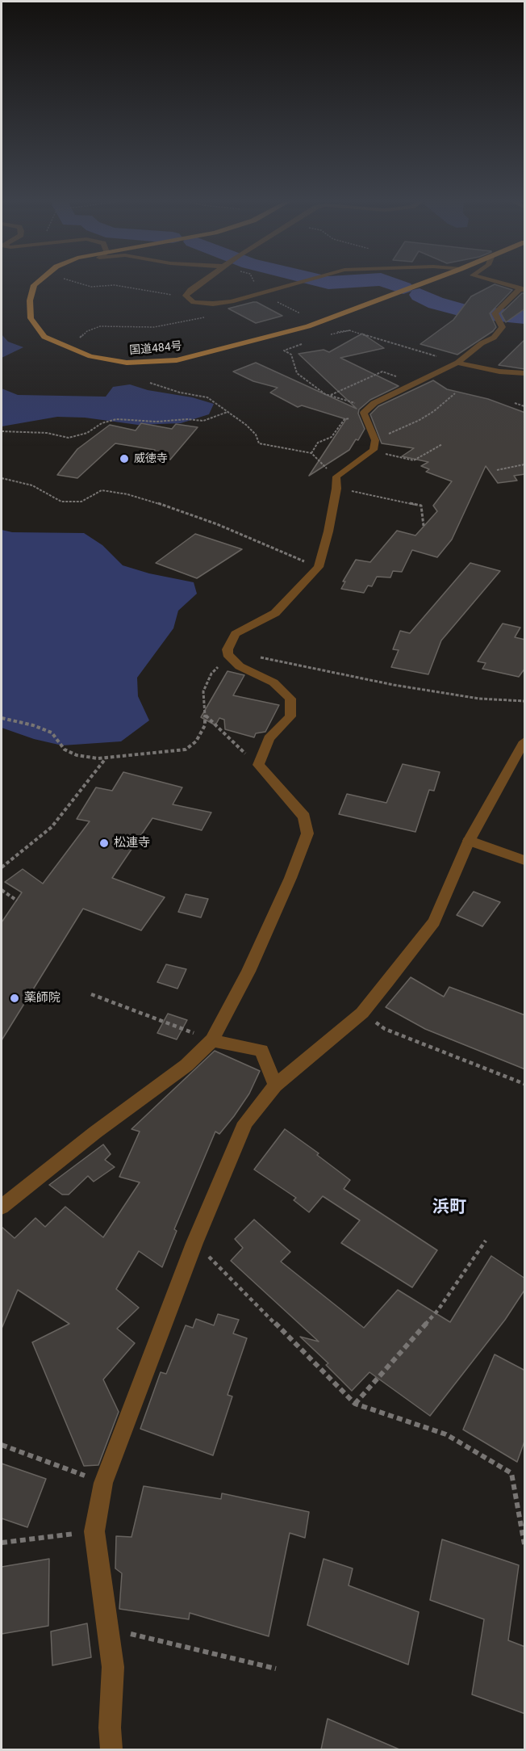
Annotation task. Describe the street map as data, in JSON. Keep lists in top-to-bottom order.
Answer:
{
  "streets": {
    "highway": ["国道484号"]
  },
  "districts": ["浜町"],
  "places": ["威徳寺", "松連寺", "薬師院"]
}
